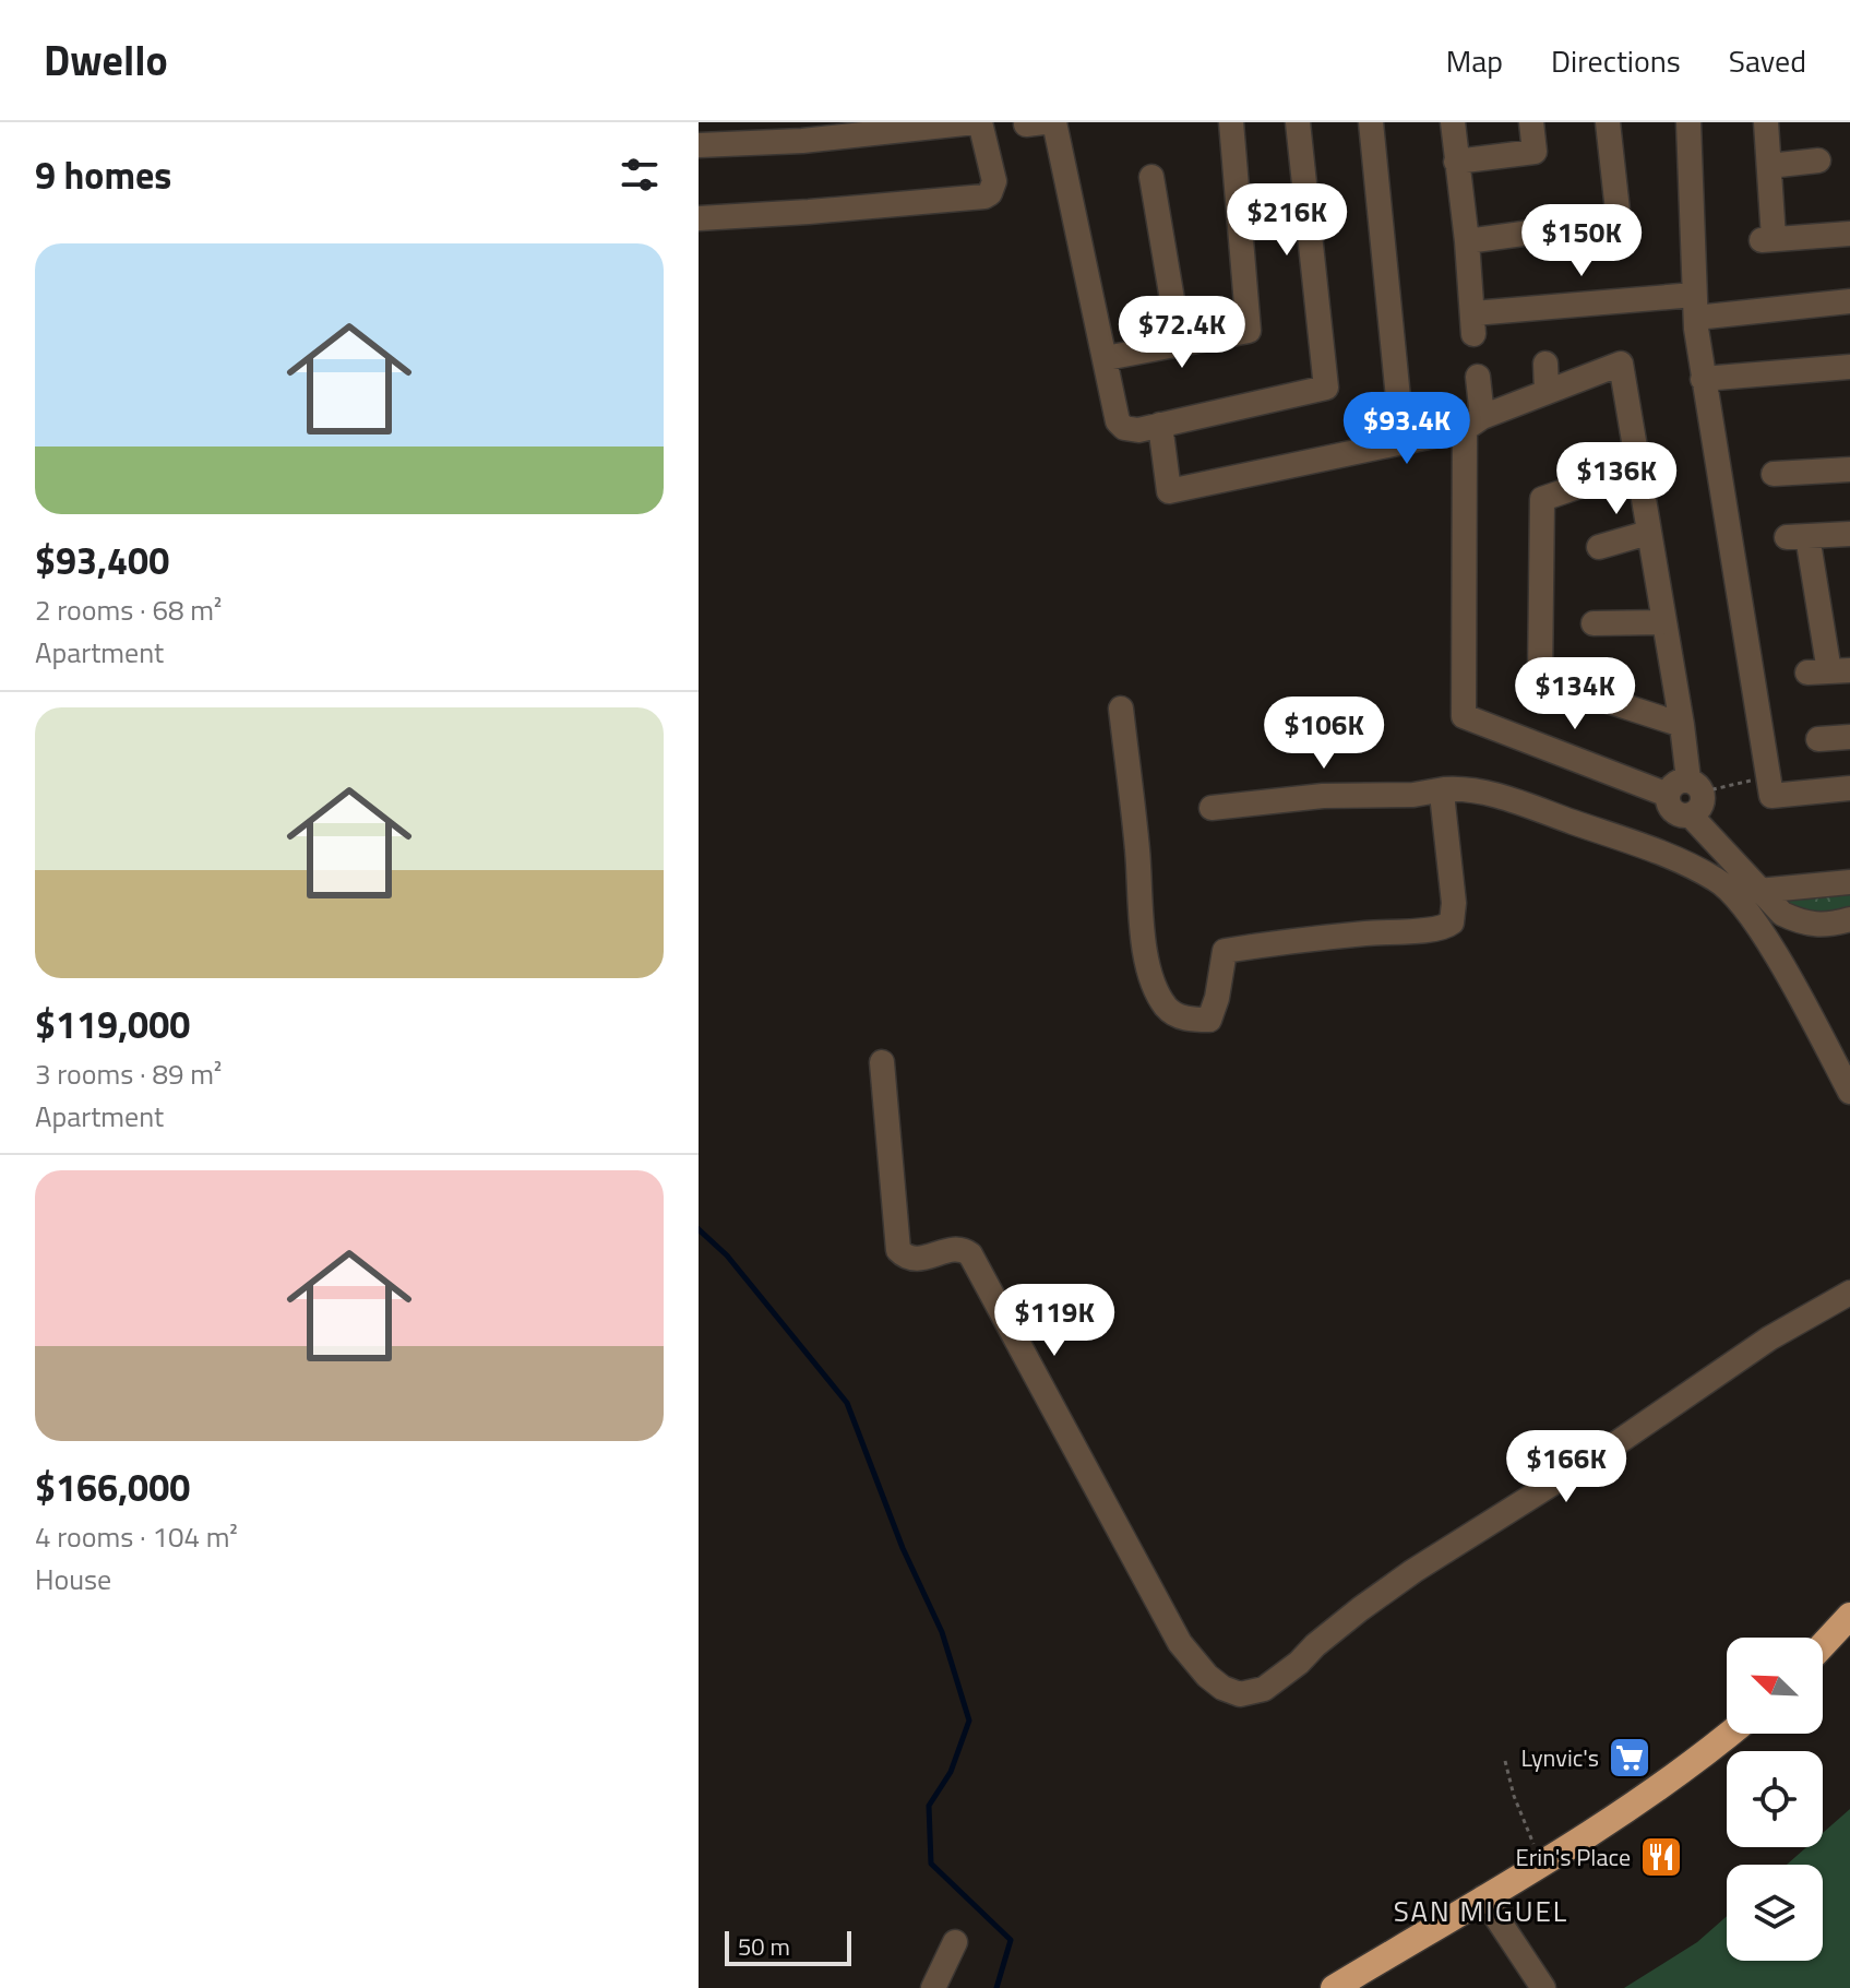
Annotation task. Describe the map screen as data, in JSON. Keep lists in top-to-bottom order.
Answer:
{
  "districts": ["SAN MIGUEL"],
  "places": {
    "supermarket": ["Lynvic's"],
    "restaurant": ["Erin's Place"]
  },
  "scale_bar": "50 m",
  "north": "top left",
  "page": {
    "header": "Dwello",
    "nav": ["Map", "Directions", "Saved"],
    "heading": "9 homes",
    "price": [
      "$216K",
      "$150K",
      "$72.4K",
      "$93.4K",
      "$136K",
      "$134K",
      "$106K",
      "$119K",
      "$166K"
    ],
    "list": [
      {
        "name": "$93,400",
        "note": "2 rooms · 68 m² · Apartment"
      },
      {
        "name": "$119,000",
        "note": "3 rooms · 89 m² · Apartment"
      },
      {
        "name": "$166,000",
        "note": "4 rooms · 104 m² · House"
      }
    ],
    "scale": "50 m"
  }
}
